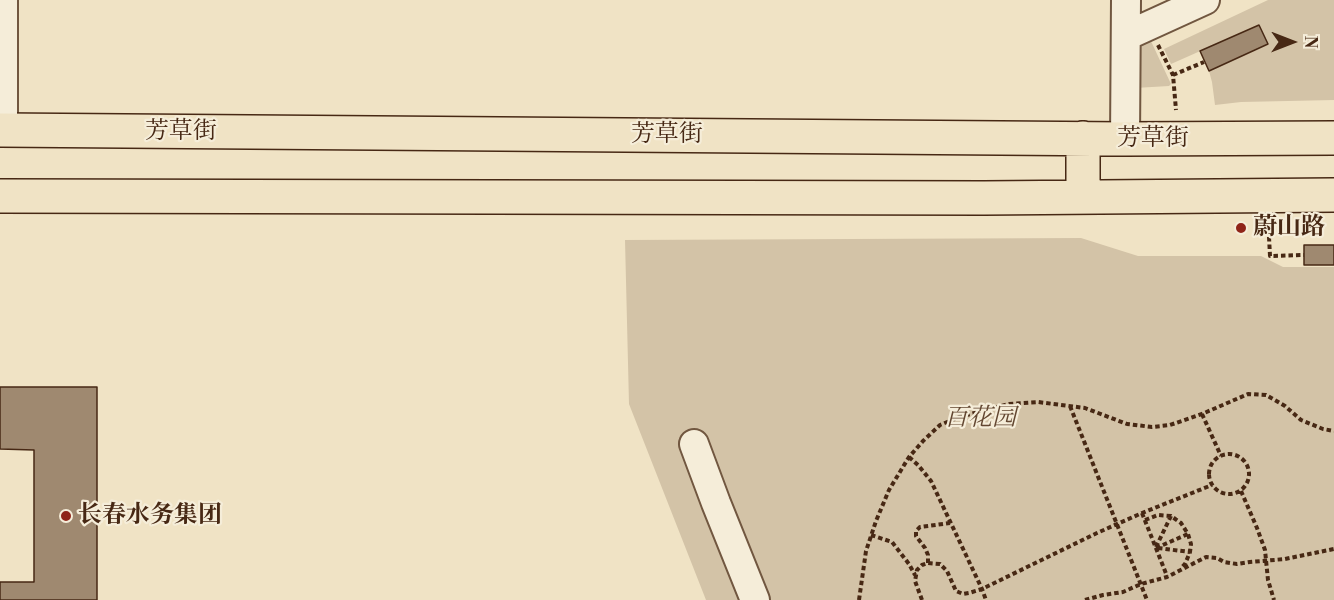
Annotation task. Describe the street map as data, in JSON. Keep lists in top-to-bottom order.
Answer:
{
  "streets": {
    "main road": ["芳草街"]
  },
  "parks": ["百花园"],
  "places": ["蔚山路", "长春水务集团"],
  "north": "right"
}
